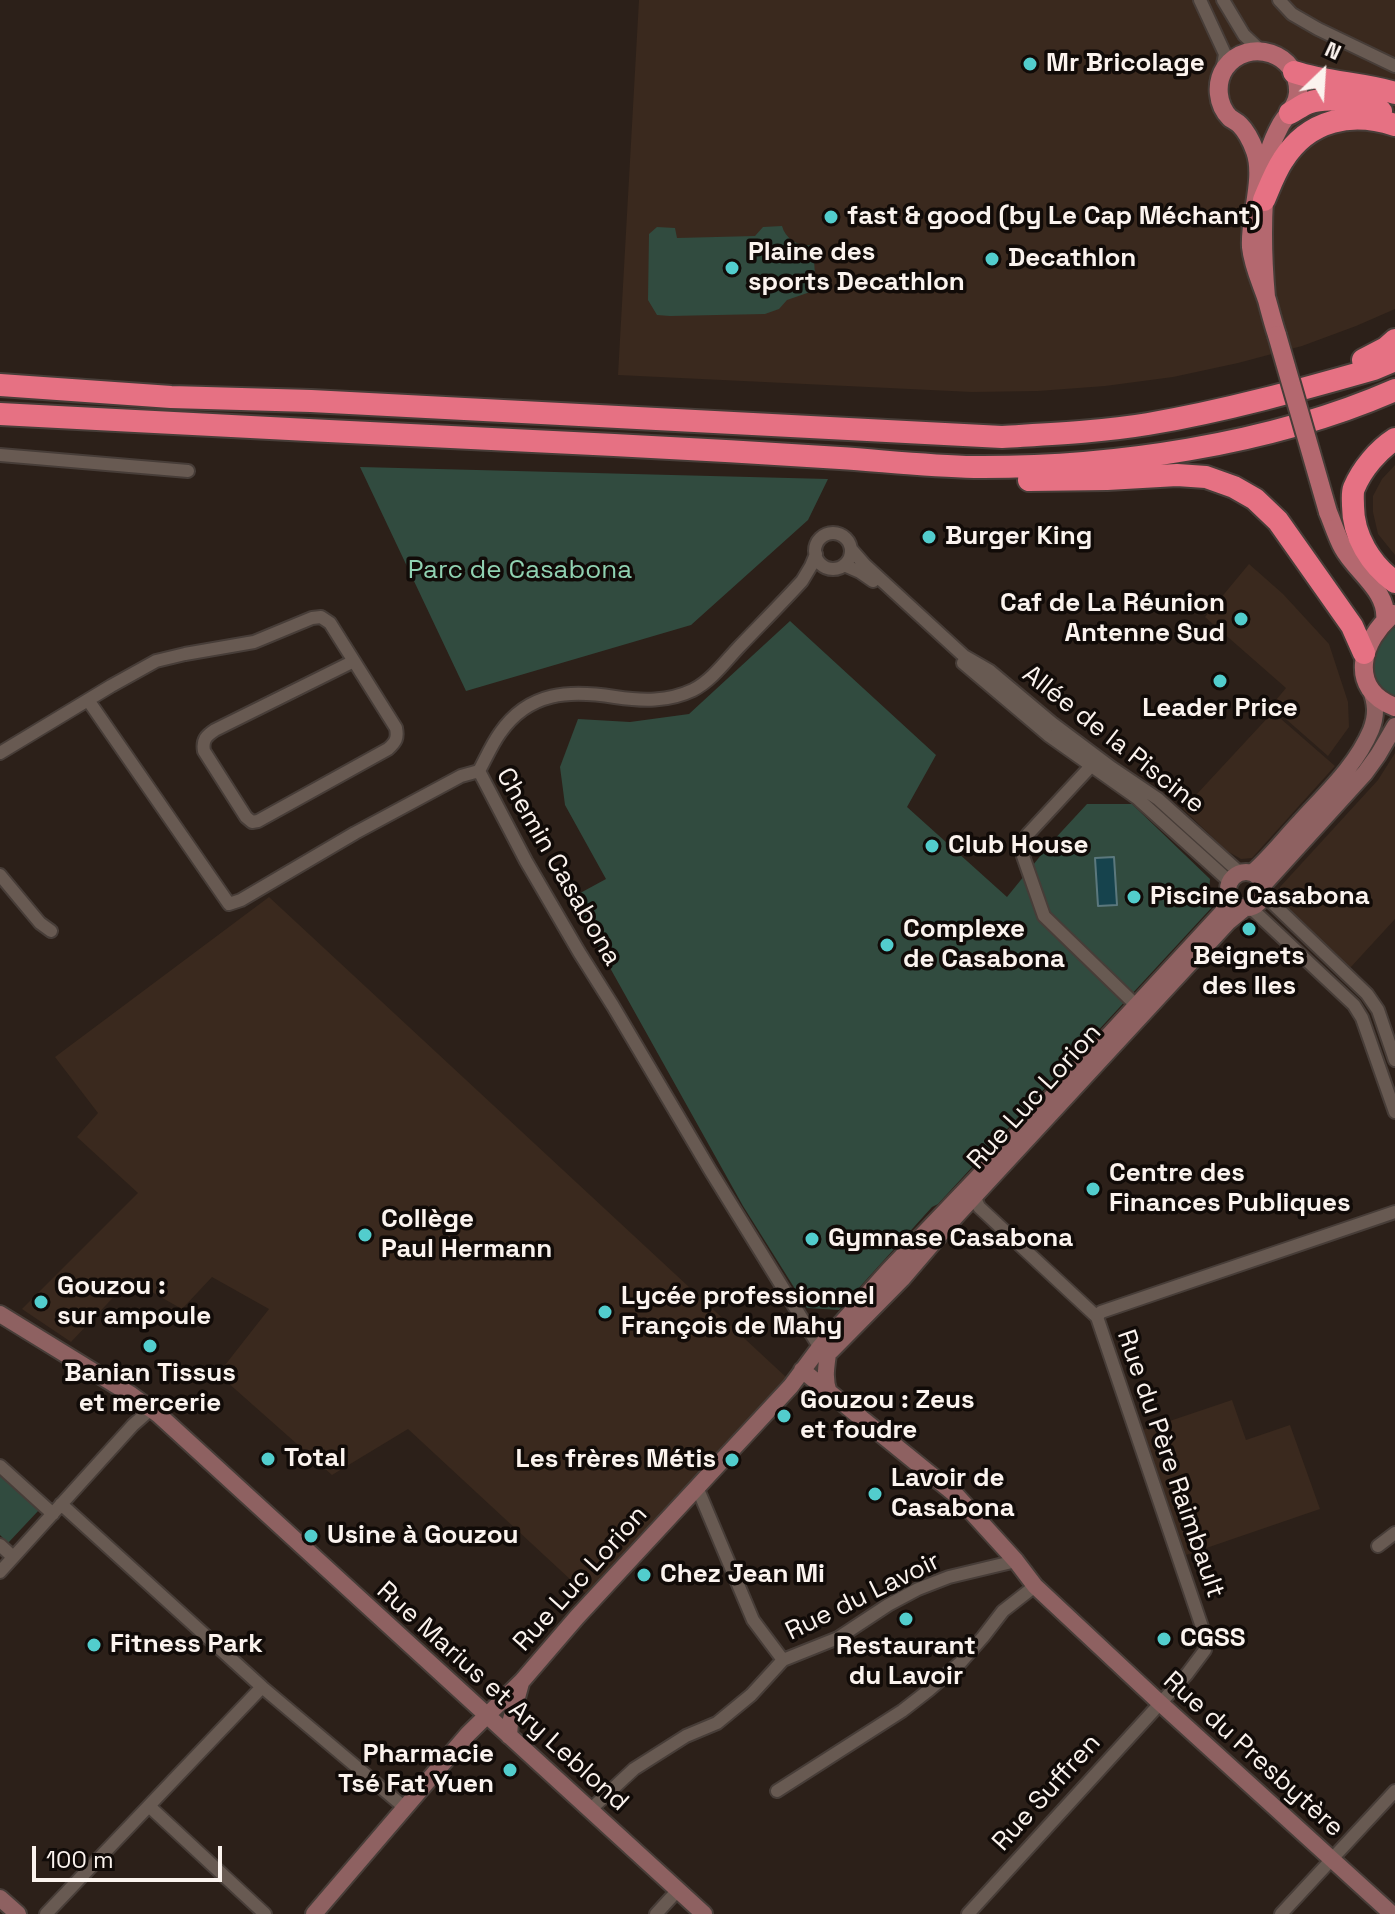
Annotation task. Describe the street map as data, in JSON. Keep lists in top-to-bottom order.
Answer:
{
  "streets": {
    "street": [
      "Allée de la Piscine",
      "Chemin Casabona",
      "Rue Luc Lorion",
      "Rue du Père Raimbault",
      "Rue du Lavoir",
      "Rue Marius et Ary Leblond",
      "Rue du Presbytère",
      "Rue Suffren"
    ]
  },
  "crossings": [
    ["Allée de la Piscine", "Rue Luc Lorion"],
    ["Chemin Casabona", "Rue Luc Lorion"],
    ["Rue Luc Lorion", "Rue du Père Raimbault"],
    ["Rue Luc Lorion", "Rue Marius et Ary Leblond"],
    ["Rue Luc Lorion", "Rue du Presbytère"],
    ["Rue du Père Raimbault", "Rue du Presbytère"],
    ["Rue du Père Raimbault", "Rue Suffren"],
    ["Rue du Lavoir", "Rue Marius et Ary Leblond"],
    ["Rue du Lavoir", "Rue du Presbytère"],
    ["Rue du Presbytère", "Rue Suffren"]
  ],
  "parks": ["Parc de Casabona"],
  "places": [
    "Mr Bricolage",
    "fast & good (by Le Cap Méchant)",
    "Decathlon",
    "Plaine des sports Decathlon",
    "Burger King",
    "Caf de La Réunion Antenne Sud",
    "Leader Price",
    "Club House",
    "Piscine Casabona",
    "Beignets des Iles",
    "Complexe de Casabona",
    "Centre des Finances Publiques",
    "Collège Paul Hermann",
    "Gymnase Casabona",
    "Gouzou : sur ampoule",
    "Lycée professionnel François de Mahy",
    "Banian Tissus et mercerie",
    "Gouzou : Zeus et foudre",
    "Total",
    "Les frères Métis",
    "Lavoir de Casabona",
    "Usine à Gouzou",
    "Chez Jean Mi",
    "Restaurant du Lavoir",
    "CGSS",
    "Fitness Park",
    "Pharmacie Tsé Fat Yuen"
  ],
  "scale_bar": "100 m",
  "north": "top right"
}
